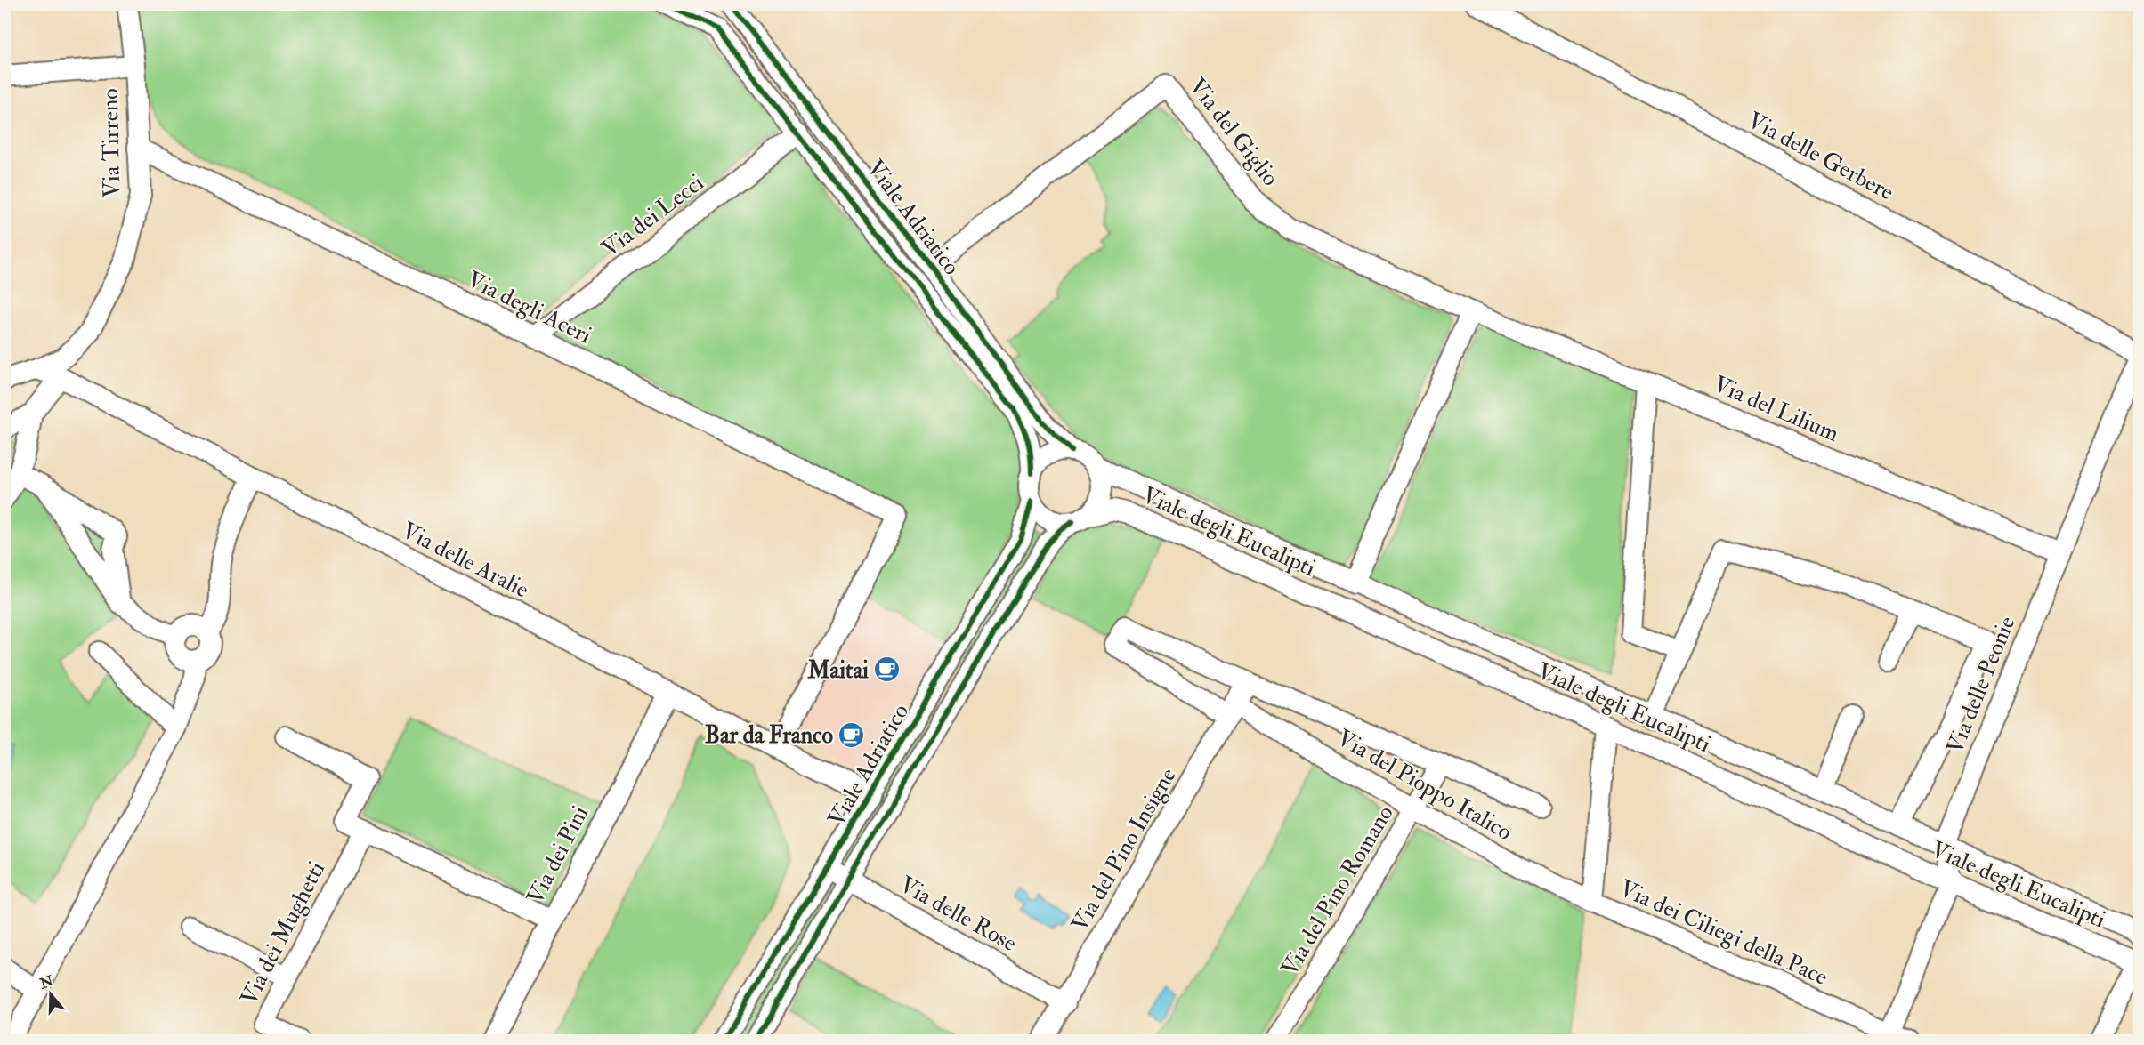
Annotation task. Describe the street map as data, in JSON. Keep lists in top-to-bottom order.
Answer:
{
  "streets": {
    "street": [
      "Via del Giglio",
      "Via Tirreno",
      "Via delle Gerbere",
      "Via dei Lecci",
      "Viale Adriatico",
      "Via degli Aceri",
      "Via del Lilium",
      "Viale degli Eucalipti",
      "Via delle Aralie",
      "Via delle Peonie",
      "Via del Pioppo Italico",
      "Via del Pino Insigne",
      "Via dei Pini",
      "Via del Pino Romano",
      "Via delle Rose",
      "Via dei Ciliegi della Pace",
      "Via dei Mughetti"
    ]
  },
  "crossings": [
    ["Via del Giglio", "Viale Adriatico"],
    ["Via del Giglio", "Via del Lilium"],
    ["Via Tirreno", "Via degli Aceri"],
    ["Via Tirreno", "Via delle Aralie"],
    ["Via delle Gerbere", "Via delle Peonie"],
    ["Via dei Lecci", "Viale Adriatico"],
    ["Via dei Lecci", "Via degli Aceri"],
    ["Viale Adriatico", "Viale degli Eucalipti"],
    ["Viale Adriatico", "Via delle Aralie"],
    ["Viale Adriatico", "Via delle Rose"],
    ["Via degli Aceri", "Via delle Aralie"],
    ["Via del Lilium", "Via delle Peonie"],
    ["Viale degli Eucalipti", "Via delle Peonie"],
    ["Viale degli Eucalipti", "Via dei Ciliegi della Pace"],
    ["Via delle Aralie", "Via dei Pini"],
    ["Via del Pioppo Italico", "Via del Pino Insigne"],
    ["Via del Pioppo Italico", "Via del Pino Romano"],
    ["Via del Pioppo Italico", "Via dei Ciliegi della Pace"],
    ["Via del Pino Insigne", "Via delle Rose"]
  ],
  "places": {
    "cafe": ["Maitai", "Bar da Franco"]
  },
  "north": "top"
}
